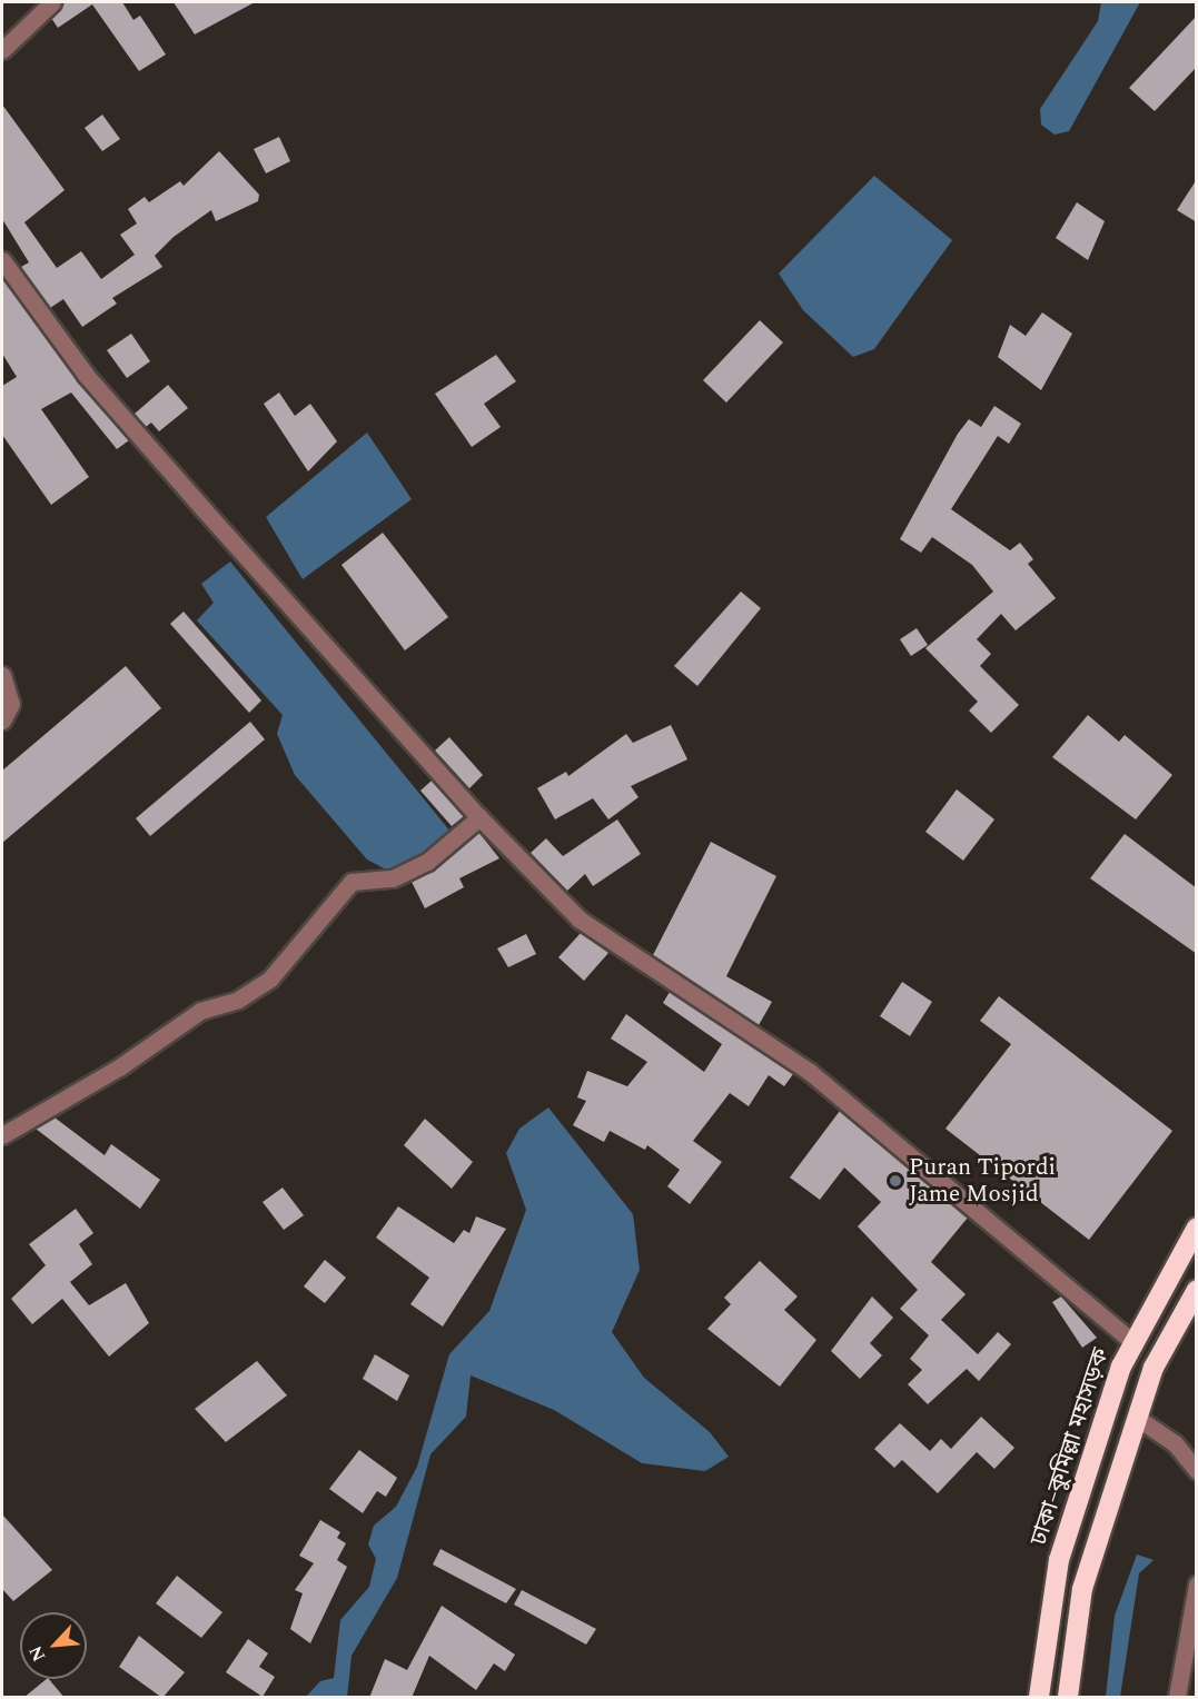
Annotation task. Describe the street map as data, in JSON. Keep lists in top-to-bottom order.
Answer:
{
  "streets": {
    "highway": ["ঢাকা–কুমিল্লা মহাসড়ক"]
  },
  "places": ["Puran Tipordi Jame Mosjid"],
  "north": "bottom left"
}
